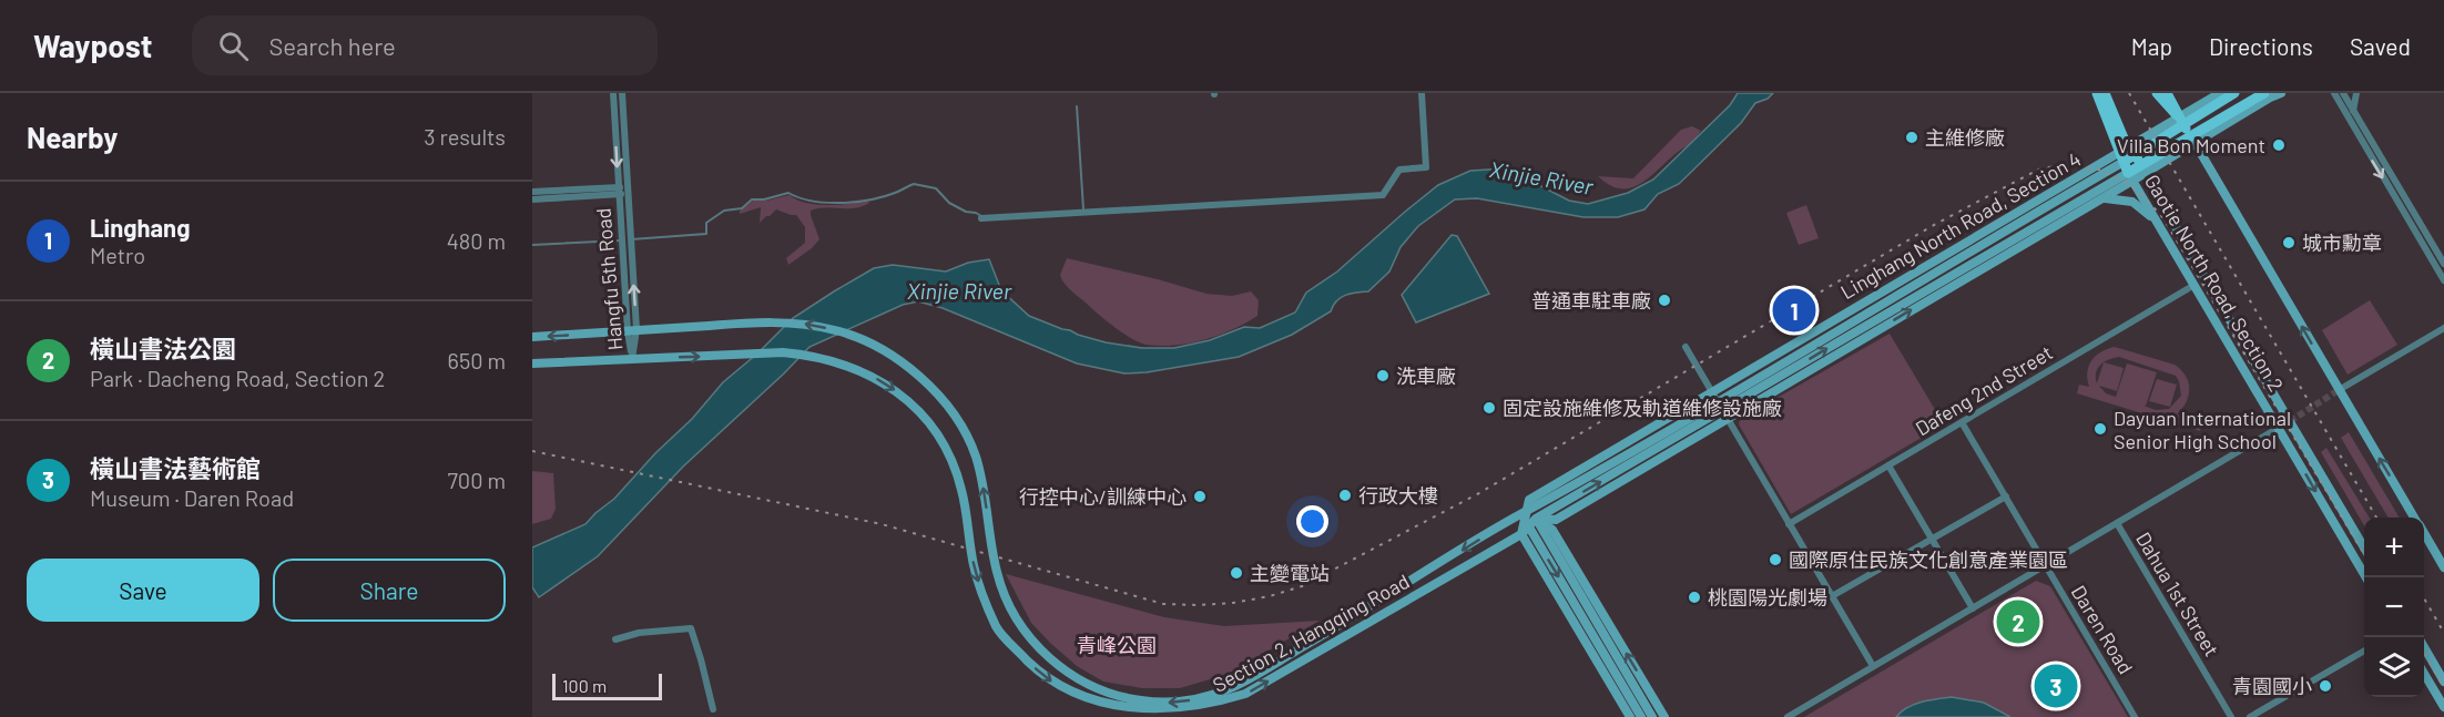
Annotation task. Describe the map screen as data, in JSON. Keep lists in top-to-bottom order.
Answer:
{
  "streets": {
    "main road": ["Linghang North Road, Section 4"],
    "street": [
      "Hangfu 5th Road",
      "Gaotie North Road, Section 2",
      "Dafeng 2nd Street",
      "Dahua 1st Street",
      "Daren Road",
      "Section 2, Hangqing Road"
    ]
  },
  "crossings": [
    ["Linghang North Road, Section 4", "Gaotie North Road, Section 2"],
    ["Linghang North Road, Section 4", "Section 2, Hangqing Road"],
    ["Hangfu 5th Road", "Section 2, Hangqing Road"],
    ["Gaotie North Road, Section 2", "Dafeng 2nd Street"],
    ["Dafeng 2nd Street", "Daren Road"]
  ],
  "one_way": ["Linghang North Road, Section 4"],
  "water": ["Xinjie River"],
  "parks": ["青峰公園"],
  "places": [
    "主維修廠",
    "Villa Bon Moment",
    "城市勳章",
    "普通車駐車廠",
    "洗車廠",
    "固定設施維修及軌道維修設施廠",
    "Dayuan International Senior High School",
    "行政大樓",
    "行控中心/訓練中心",
    "國際原住民族文化創意產業園區",
    "主變電站",
    "桃園陽光劇場",
    "青園國小"
  ],
  "scale_bar": "100 m",
  "page": {
    "header": "Waypost",
    "search": "Search here",
    "nav": ["Map", "Directions", "Saved"],
    "heading": ["Nearby", "3 results"],
    "list": [
      {
        "mark": "1",
        "name": "Linghang",
        "note": "Metro",
        "value": "480 m"
      },
      {
        "mark": "2",
        "name": "橫山書法公園",
        "note": "Park · Dacheng Road, Section 2",
        "value": "650 m"
      },
      {
        "mark": "3",
        "name": "橫山書法藝術館",
        "note": "Museum · Daren Road",
        "value": "700 m"
      }
    ],
    "pins": ["1", "2", "3"],
    "map_buttons": ["+", "−"],
    "buttons": ["Save", "Share"],
    "scale": "100 m"
  }
}
